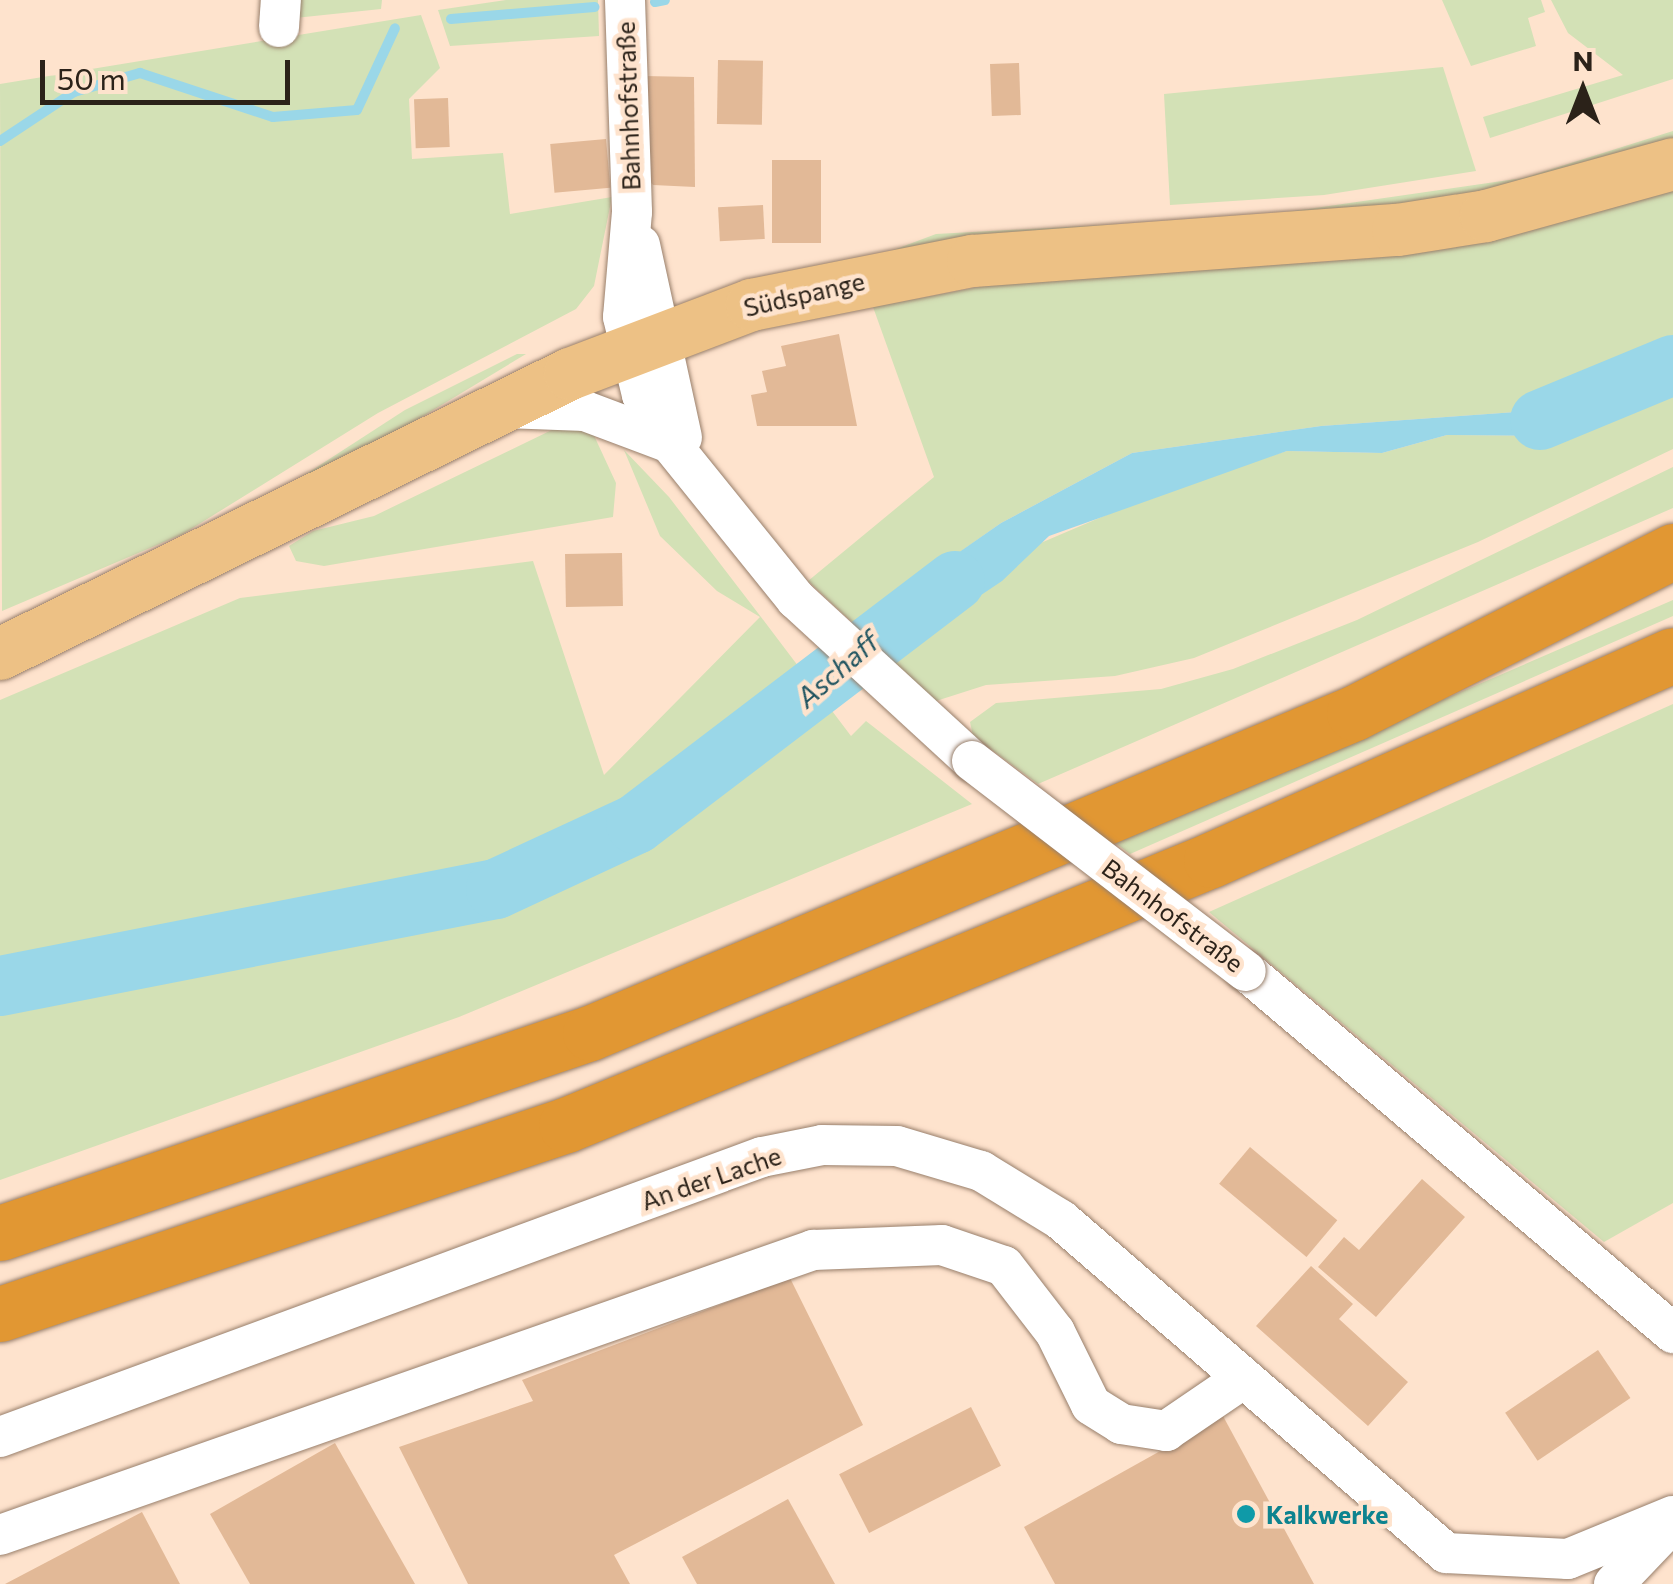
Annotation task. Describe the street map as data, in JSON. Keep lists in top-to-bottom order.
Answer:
{
  "streets": {
    "main road": ["Südspange"],
    "street": ["Bahnhofstraße", "An der Lache"]
  },
  "crossings": [
    ["Bahnhofstraße", "Südspange"]
  ],
  "water": ["Aschaff"],
  "places": ["Kalkwerke"],
  "scale_bar": "50 m",
  "north": "top"
}
